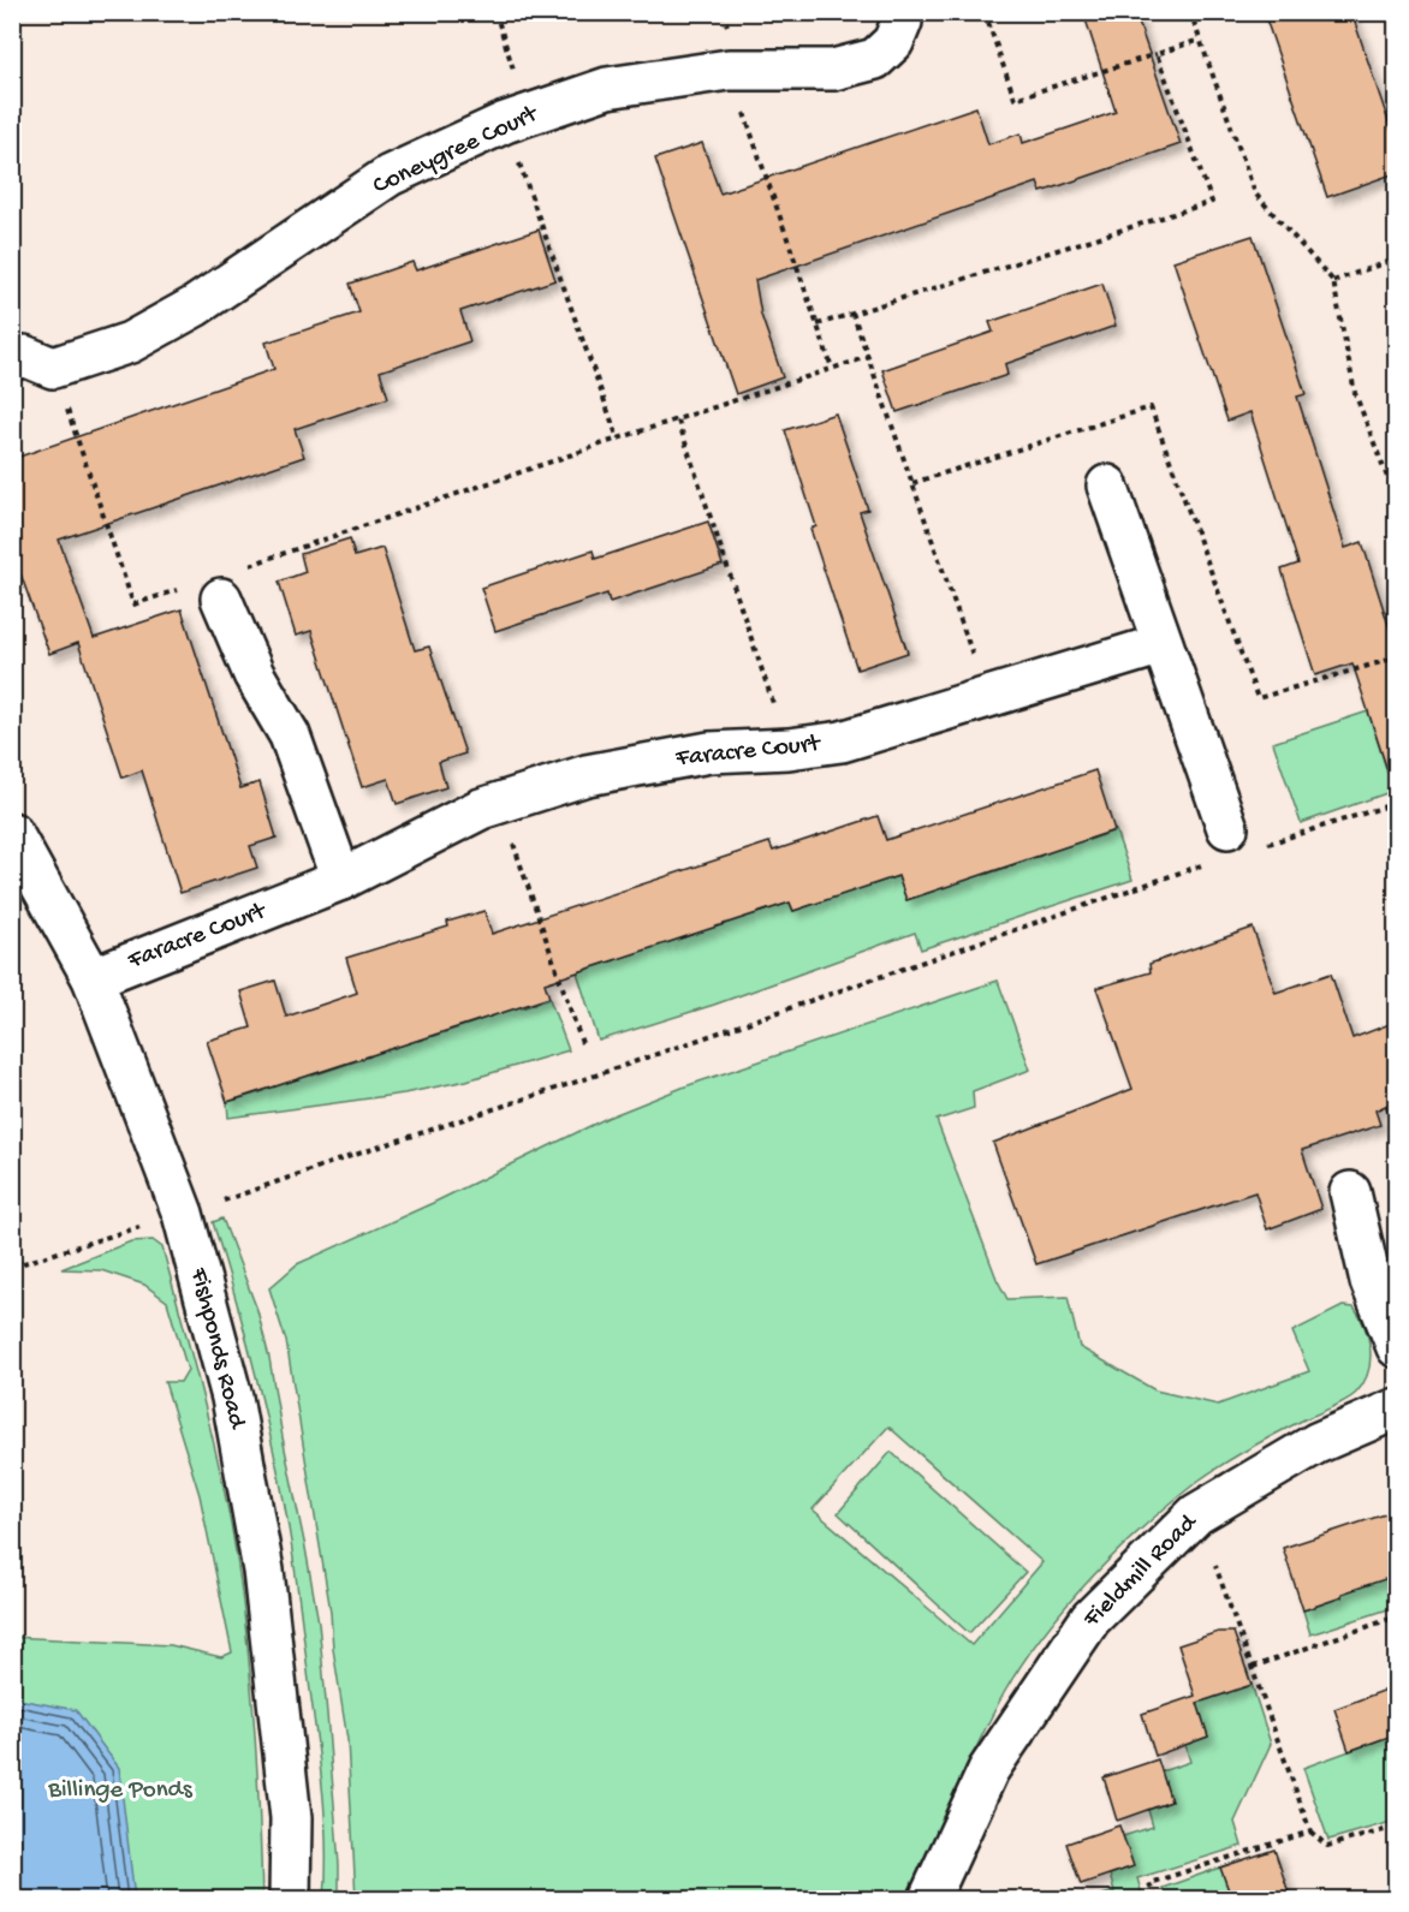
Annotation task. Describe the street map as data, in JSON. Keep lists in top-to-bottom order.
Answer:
{
  "streets": {
    "street": [
      "Coneygree Court",
      "Faracre Court",
      "Fishponds Road",
      "Fieldmill Road"
    ]
  },
  "crossings": [
    ["Faracre Court", "Fishponds Road"]
  ],
  "parks": ["Billinge Ponds"]
}
